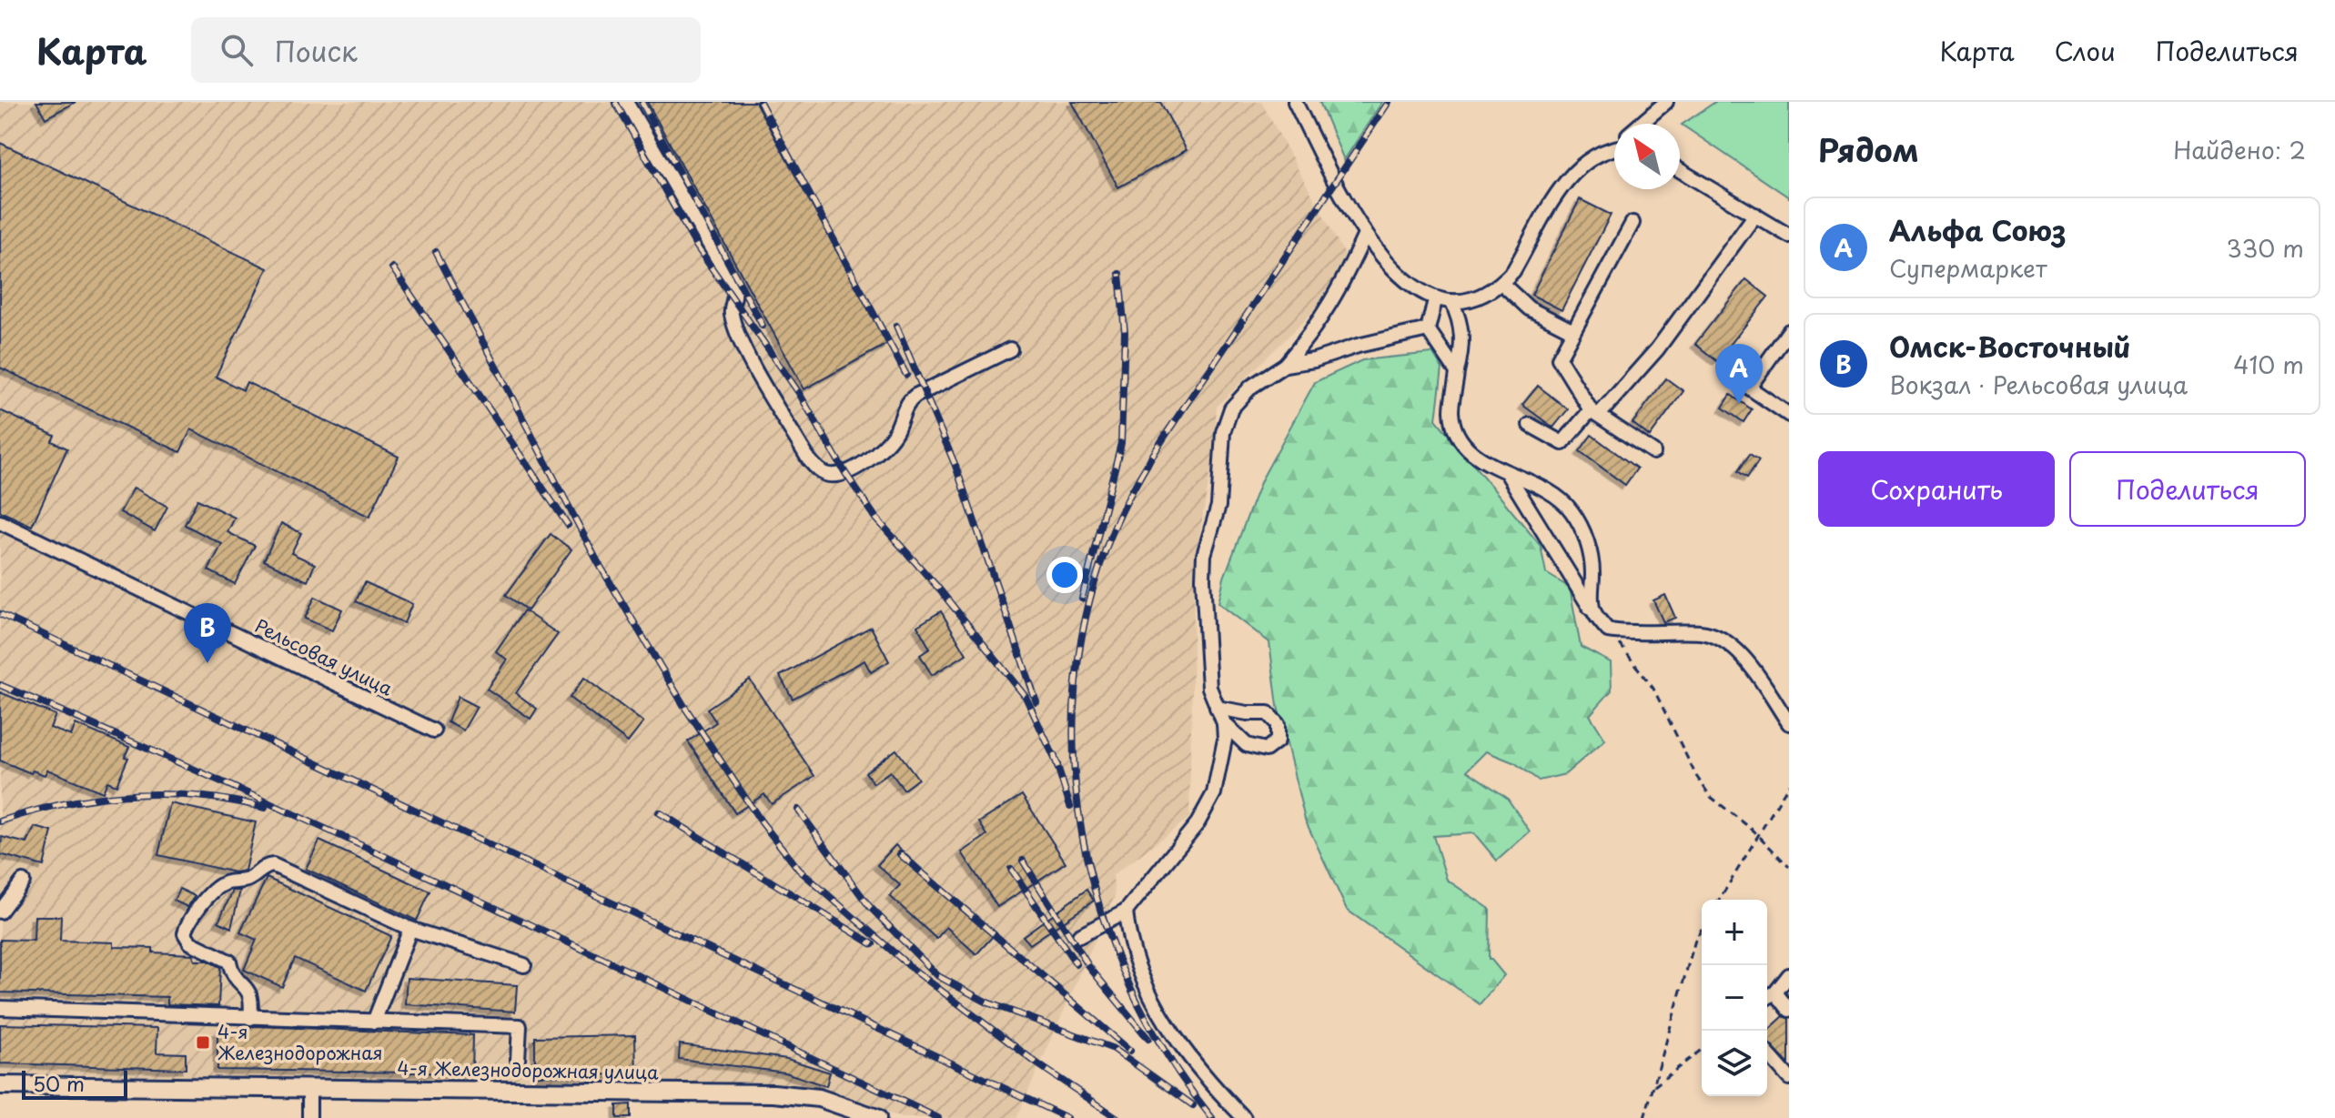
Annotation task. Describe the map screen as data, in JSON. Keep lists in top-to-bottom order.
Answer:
{
  "streets": {
    "main road": ["4-я Железнодорожная улица"],
    "street": ["Рельсовая улица"]
  },
  "places": {
    "transit": ["4-я Железнодорожная"]
  },
  "scale_bar": "50 m",
  "north": "top left",
  "page": {
    "header": "Карта",
    "search": "Поиск",
    "nav": ["Карта", "Слои", "Поделиться"],
    "heading": ["Рядом", "Найдено: 2"],
    "list": [
      {
        "mark": "A",
        "name": "Альфа Союз",
        "note": "Супермаркет",
        "value": "330 m"
      },
      {
        "mark": "B",
        "name": "Омск-Восточный",
        "note": "Вокзал · Рельсовая улица",
        "value": "410 m"
      }
    ],
    "pins": ["A", "B"],
    "buttons": ["Сохранить", "Поделиться"],
    "map_buttons": ["+", "−"],
    "scale": "50 m"
  }
}
